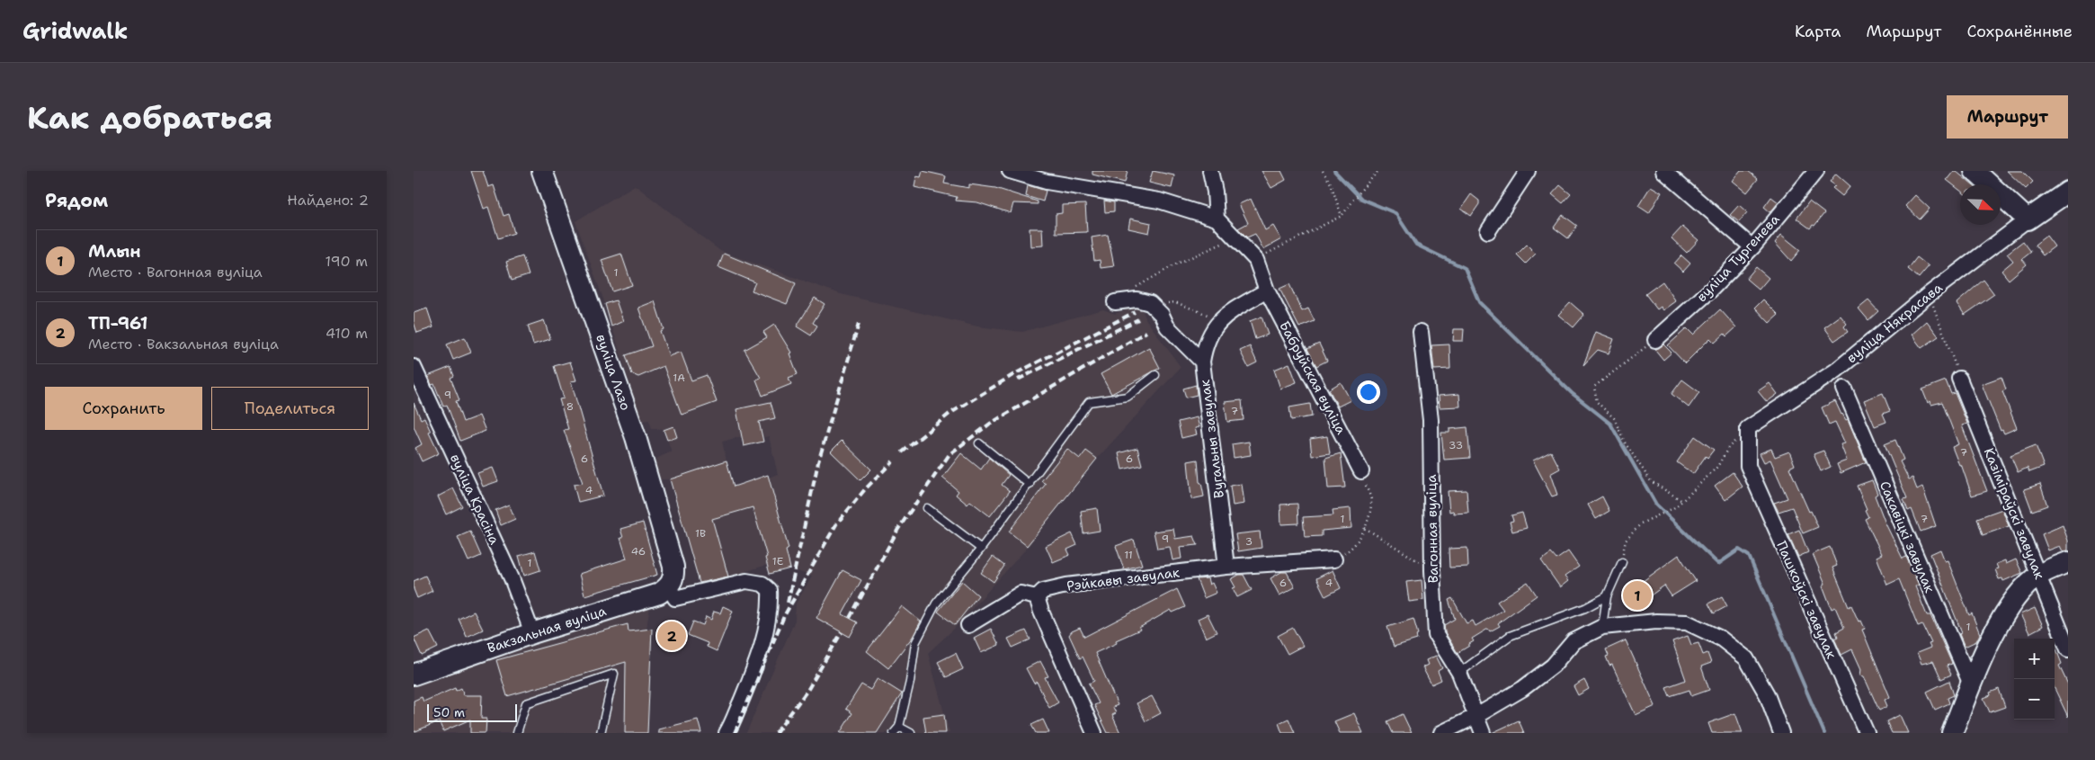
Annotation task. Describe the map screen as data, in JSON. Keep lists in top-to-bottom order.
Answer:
{
  "streets": {
    "main road": ["вуліца Някрасава", "вуліца Лазо", "Вакзальная вуліца"],
    "street": [
      "вуліца Тургенева",
      "Бабруйская вуліца",
      "Вугальны завулак",
      "вуліца Красіна",
      "Казіміраўскі завулак",
      "Вагонная вуліца",
      "Сакавіцкі завулак",
      "Рэйкавы завулак",
      "Пашкоўскі завулак"
    ]
  },
  "crossings": [
    ["вуліца Някрасава", "Пашкоўскі завулак"],
    ["вуліца Лазо", "Вакзальная вуліца"],
    ["Вугальны завулак", "Рэйкавы завулак"],
    ["вуліца Красіна", "Вакзальная вуліца"]
  ],
  "house_numbers": [
    "1",
    "1А",
    "9",
    "8",
    "7",
    "33",
    "7",
    "6",
    "6",
    "4",
    "1",
    "7",
    "1В",
    "9",
    "3",
    "46",
    "11",
    "1E",
    "1",
    "6",
    "4",
    "1"
  ],
  "scale_bar": "50 m",
  "north": "bottom right",
  "page": {
    "header": "Gridwalk",
    "nav": ["Карта", "Маршрут", "Сохранённые"],
    "buttons": [
      "Маршрут",
      ["Сохранить", "Поделиться"]
    ],
    "title": "Как добраться",
    "heading": ["Рядом", "Найдено: 2"],
    "list": [
      {
        "mark": "1",
        "name": "Млын",
        "note": "Место · Вагонная вуліца",
        "value": "190 m"
      },
      {
        "mark": "2",
        "name": "ТП-961",
        "note": "Место · Вакзальная вуліца",
        "value": "410 m"
      }
    ],
    "pins": ["1", "2"],
    "map_buttons": ["+", "−"],
    "scale": "50 m"
  }
}
